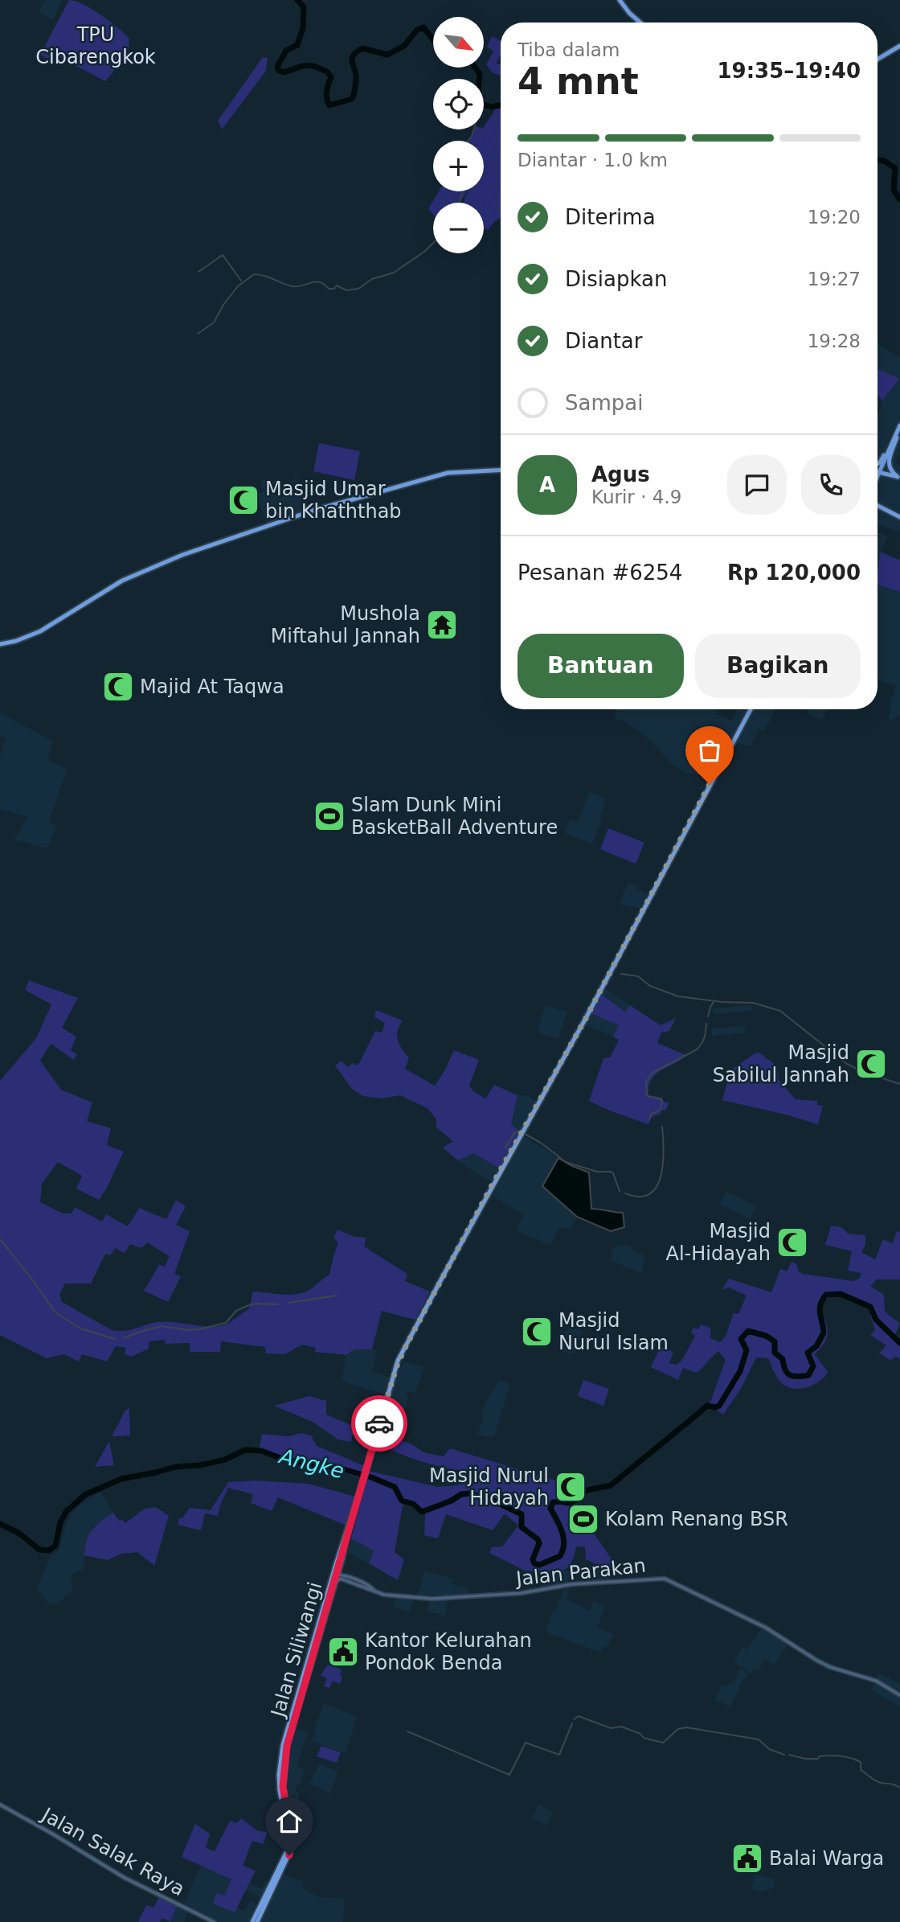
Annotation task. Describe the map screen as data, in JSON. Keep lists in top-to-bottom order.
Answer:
{
  "streets": {
    "main road": ["Jalan Siliwangi"],
    "street": ["Jalan Parakan", "Jalan Salak Raya"]
  },
  "crossings": [
    ["Jalan Parakan", "Jalan Siliwangi"]
  ],
  "water": ["Angke"],
  "parks": ["TPU Cibarengkok"],
  "places": {
    "mosque": [
      "Masjid Umar bin Khaththab",
      "Majid At Taqwa",
      "Masjid Sabilul Jannah",
      "Masjid Al-Hidayah",
      "Masjid Nurul Islam",
      "Masjid Nurul Hidayah"
    ],
    "temple": ["Mushola Miftahul Jannah"],
    "sports": ["Slam Dunk Mini BasketBall Adventure", "Kolam Renang BSR"],
    "public building": ["Kantor Kelurahan Pondok Benda", "Balai Warga"]
  },
  "north": "bottom right",
  "page": {
    "map_buttons": ["+", "−"],
    "heading": ["4 mnt", "Tiba dalam", "19:35–19:40"],
    "panel": [
      "Agus",
      "Kurir · 4.9",
      "Pesanan #6254",
      "Rp 120,000"
    ],
    "bar": "Diantar · 1.0 km",
    "list": [
      ["Diterima", "19:20"],
      ["Disiapkan", "19:27"],
      ["Diantar", "19:28"],
      "Sampai"
    ],
    "round": "A",
    "buttons": ["Bantuan", "Bagikan"]
  }
}
